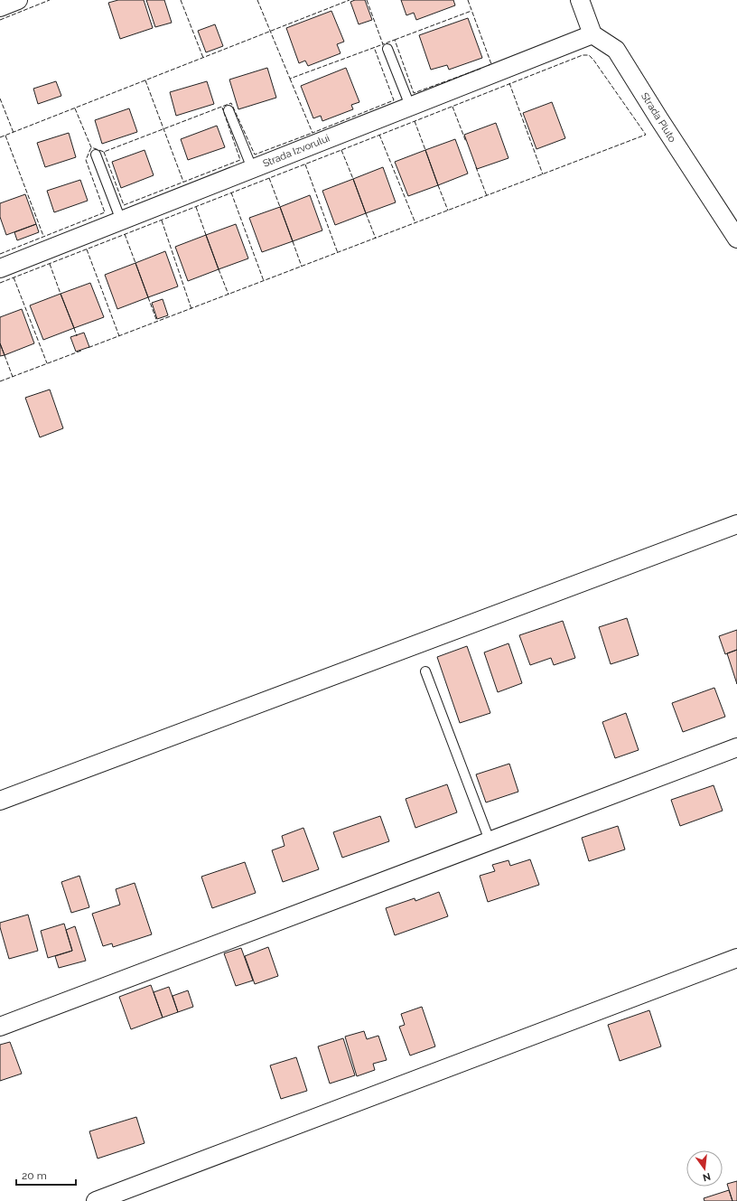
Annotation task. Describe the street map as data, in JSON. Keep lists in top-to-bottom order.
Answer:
{
  "streets": {
    "street": ["Strada Pluto", "Strada Izvorului"]
  },
  "crossings": [
    ["Strada Pluto", "Strada Izvorului"]
  ],
  "scale_bar": "20 m",
  "north": "bottom"
}
